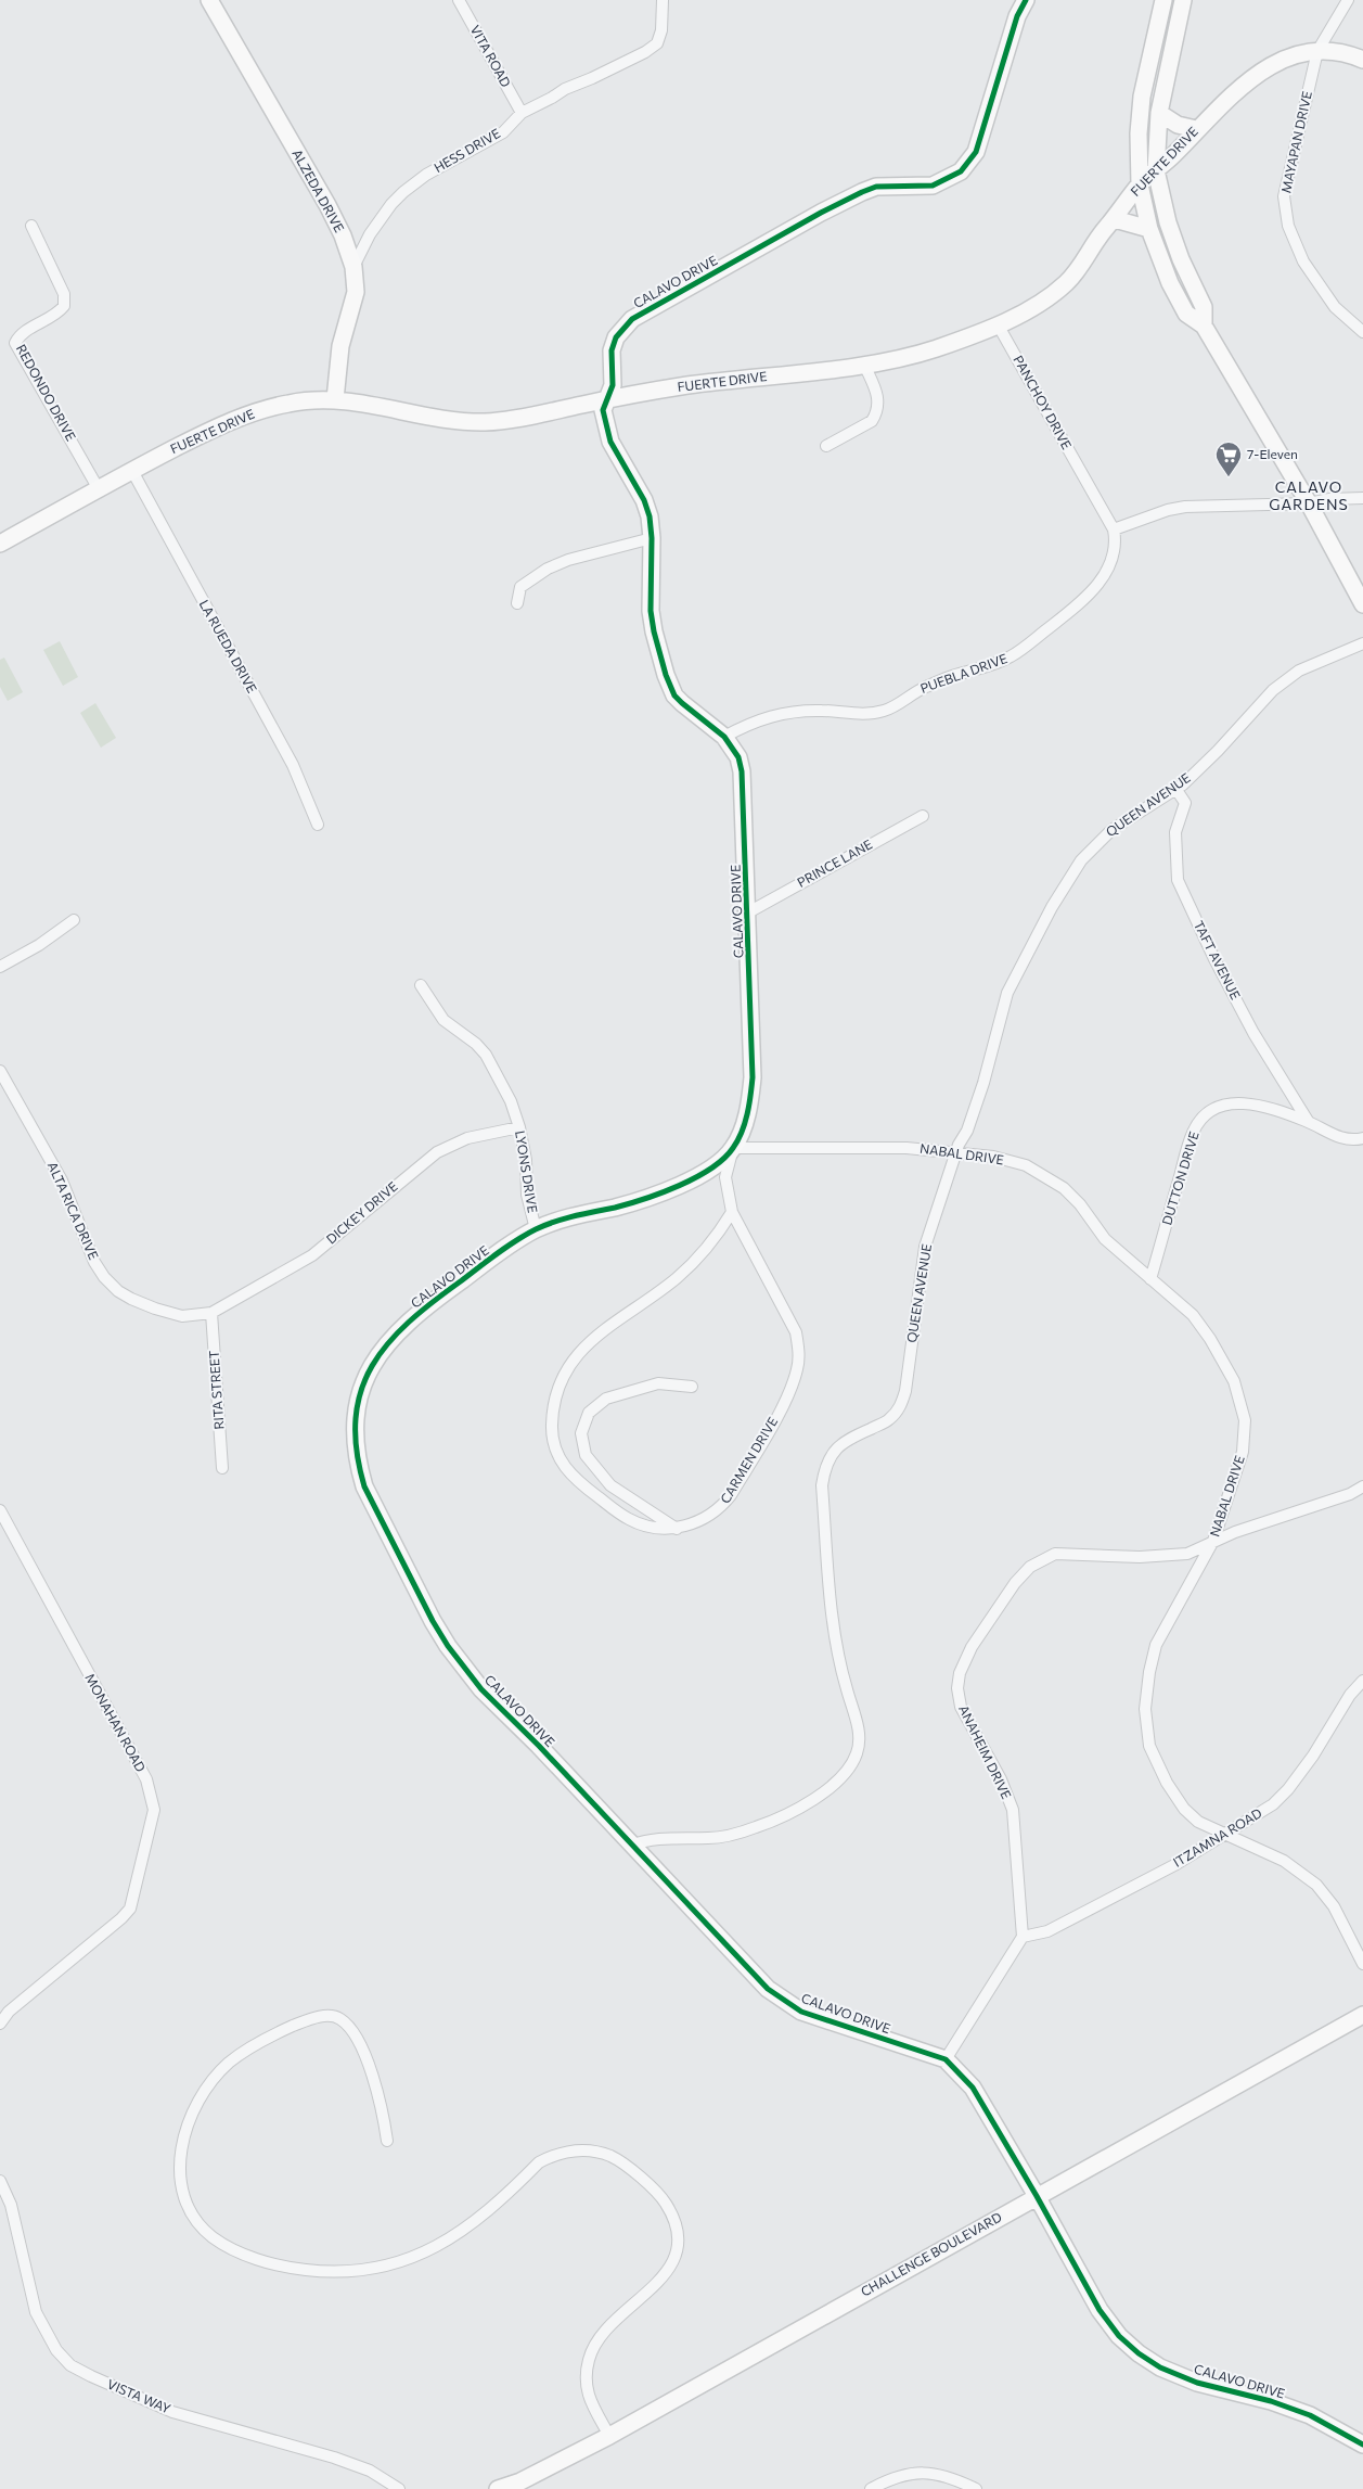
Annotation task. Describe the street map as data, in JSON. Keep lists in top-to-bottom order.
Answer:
{
  "streets": {
    "street": [
      "VITA ROAD",
      "MAYAPAN DRIVE",
      "HESS DRIVE",
      "FUERTE DRIVE",
      "ALZEDA DRIVE",
      "CALAVO DRIVE",
      "REDONDO DRIVE",
      "PANCHOY DRIVE",
      "LA RUEDA DRIVE",
      "PUEBLA DRIVE",
      "QUEEN AVENUE",
      "PRINCE LANE",
      "TAFT AVENUE",
      "NABAL DRIVE",
      "LYONS DRIVE",
      "DUTTON DRIVE",
      "ALTA RICA DRIVE",
      "DICKEY DRIVE",
      "RITA STREET",
      "CARMEN DRIVE",
      "MONAHAN ROAD",
      "ANAHEIM DRIVE",
      "ITZAMNA ROAD",
      "CHALLENGE BOULEVARD",
      "VISTA WAY"
    ]
  },
  "crossings": [
    ["VITA ROAD", "HESS DRIVE"],
    ["MAYAPAN DRIVE", "FUERTE DRIVE"],
    ["HESS DRIVE", "ALZEDA DRIVE"],
    ["FUERTE DRIVE", "ALZEDA DRIVE"],
    ["FUERTE DRIVE", "CALAVO DRIVE"],
    ["FUERTE DRIVE", "REDONDO DRIVE"],
    ["FUERTE DRIVE", "PANCHOY DRIVE"],
    ["FUERTE DRIVE", "LA RUEDA DRIVE"],
    ["CALAVO DRIVE", "PUEBLA DRIVE"],
    ["CALAVO DRIVE", "QUEEN AVENUE"],
    ["CALAVO DRIVE", "PRINCE LANE"],
    ["CALAVO DRIVE", "NABAL DRIVE"],
    ["CALAVO DRIVE", "LYONS DRIVE"],
    ["CALAVO DRIVE", "CARMEN DRIVE"],
    ["CALAVO DRIVE", "CHALLENGE BOULEVARD"],
    ["PANCHOY DRIVE", "PUEBLA DRIVE"],
    ["QUEEN AVENUE", "TAFT AVENUE"],
    ["QUEEN AVENUE", "NABAL DRIVE"],
    ["TAFT AVENUE", "DUTTON DRIVE"],
    ["NABAL DRIVE", "DUTTON DRIVE"],
    ["NABAL DRIVE", "CARMEN DRIVE"],
    ["NABAL DRIVE", "ANAHEIM DRIVE"],
    ["NABAL DRIVE", "ITZAMNA ROAD"],
    ["LYONS DRIVE", "DICKEY DRIVE"],
    ["ALTA RICA DRIVE", "DICKEY DRIVE"],
    ["ALTA RICA DRIVE", "RITA STREET"],
    ["DICKEY DRIVE", "RITA STREET"],
    ["ANAHEIM DRIVE", "ITZAMNA ROAD"]
  ],
  "districts": ["CALAVO GARDENS"],
  "places": {
    "supermarket": ["7-Eleven"]
  }
}
